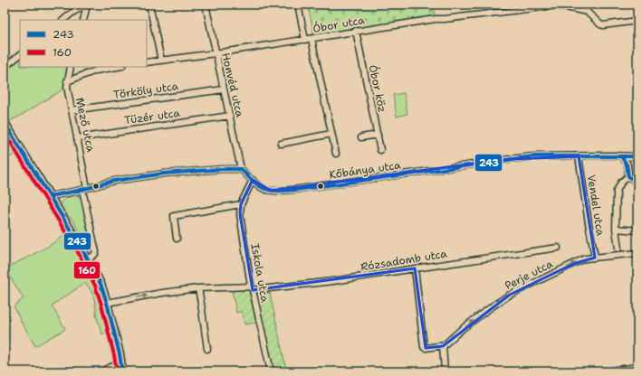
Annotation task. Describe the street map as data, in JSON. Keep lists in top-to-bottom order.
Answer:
{
  "streets": {
    "street": [
      "Óbor utca",
      "Honvéd utca",
      "Óbor köz",
      "Törköly utca",
      "Tüzér utca",
      "Mező utca",
      "Kőbánya utca",
      "Vendel utca",
      "Rózsadomb utca",
      "Iskola utca",
      "Perje utca"
    ]
  },
  "crossings": [
    ["Óbor utca", "Honvéd utca"],
    ["Óbor utca", "Óbor köz"],
    ["Honvéd utca", "Törköly utca"],
    ["Honvéd utca", "Tüzér utca"],
    ["Honvéd utca", "Kőbánya utca"],
    ["Törköly utca", "Mező utca"],
    ["Tüzér utca", "Mező utca"],
    ["Kőbánya utca", "Vendel utca"],
    ["Vendel utca", "Perje utca"],
    ["Rózsadomb utca", "Iskola utca"]
  ],
  "one_way": ["Perje utca"],
  "lines": ["transit line 243", "transit line 160"],
  "legend": ["243", "160"]
}
